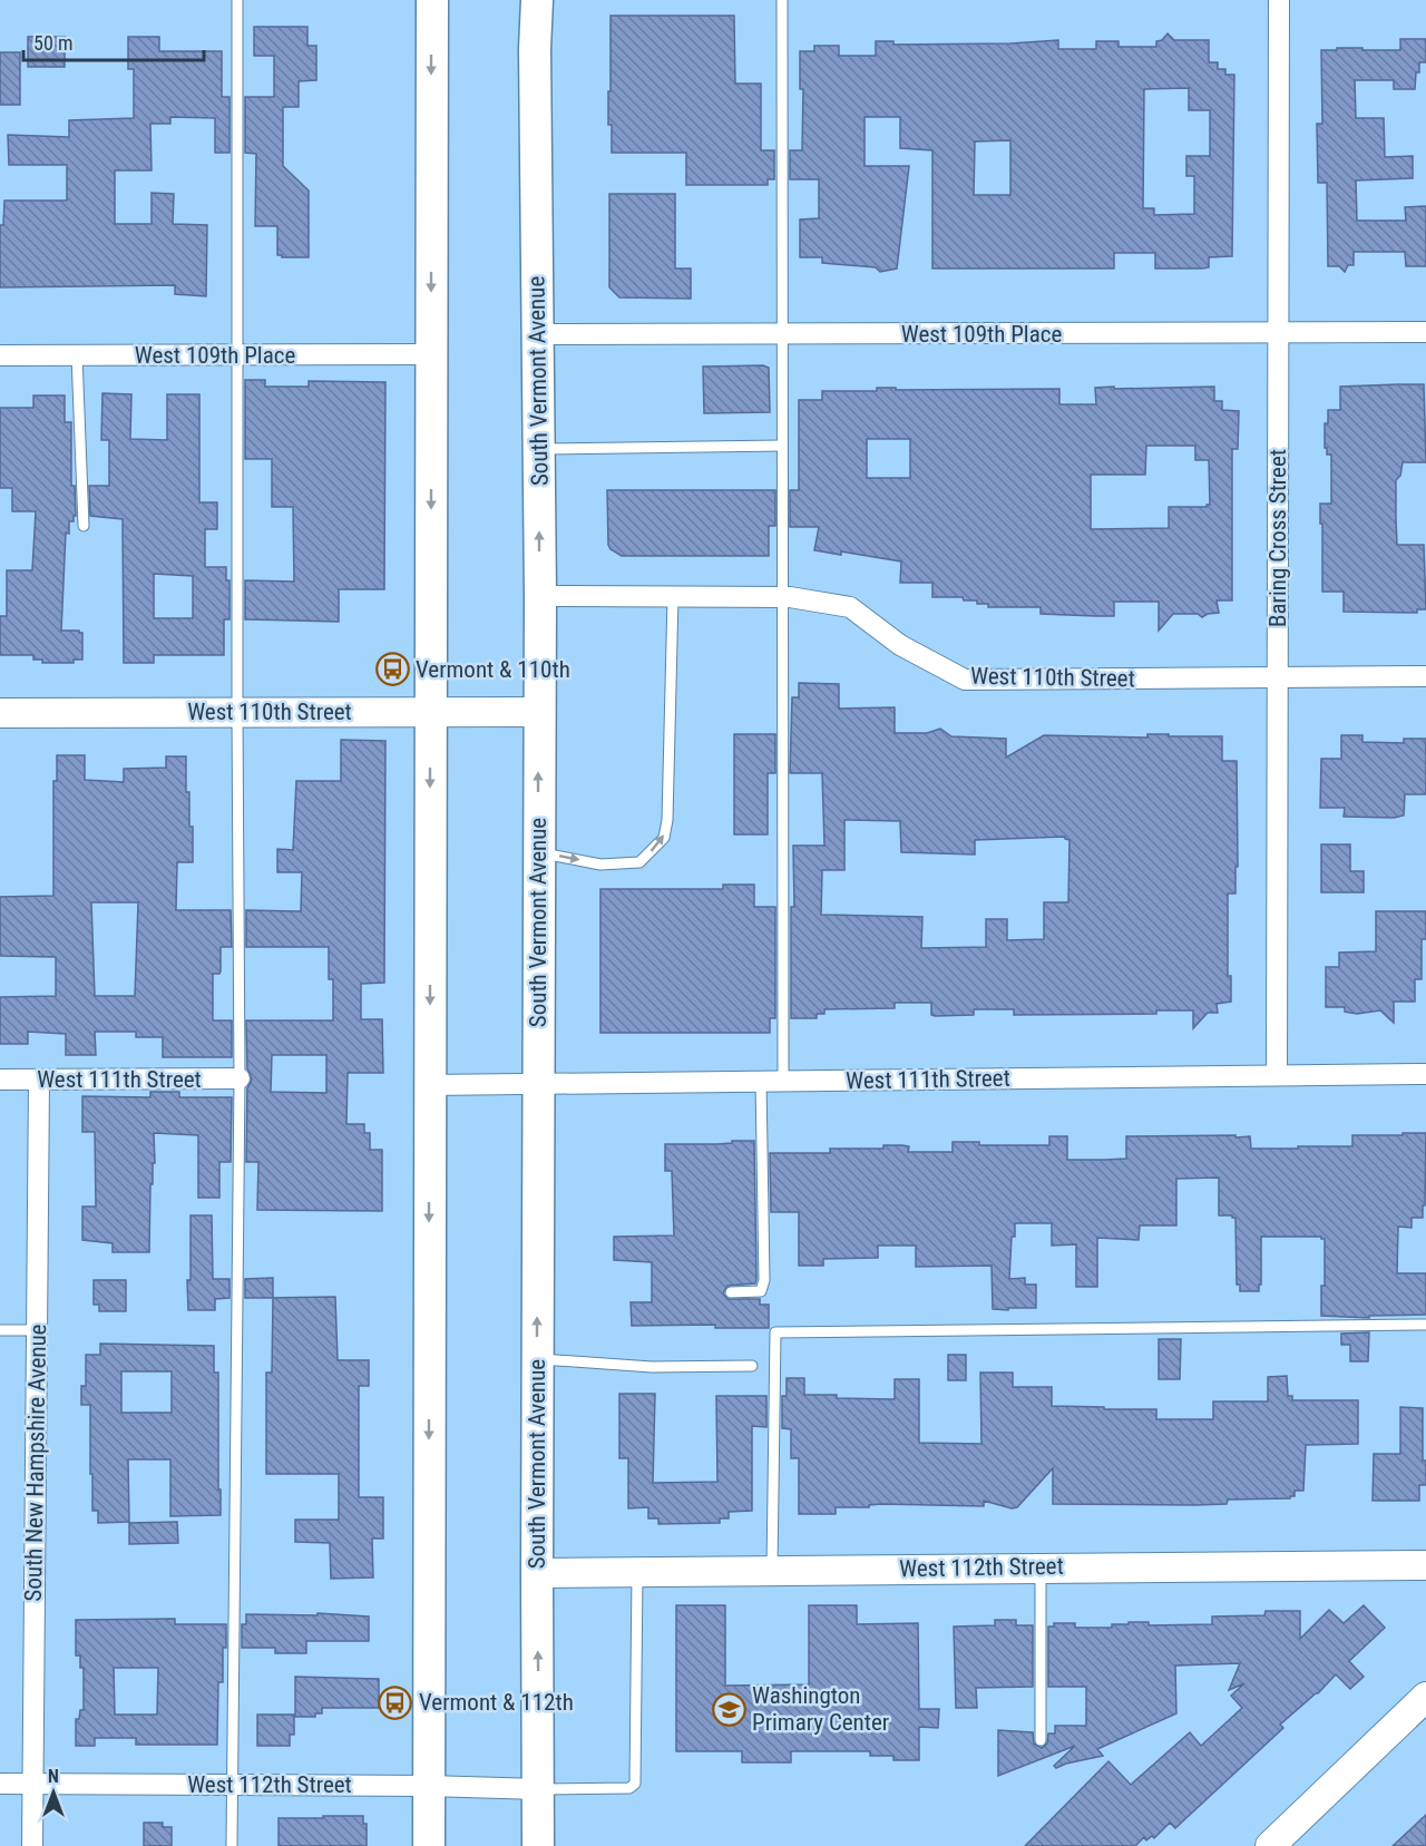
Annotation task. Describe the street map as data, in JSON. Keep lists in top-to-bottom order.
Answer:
{
  "streets": {
    "main road": ["South Vermont Avenue"],
    "street": [
      "West 109th Place",
      "Baring Cross Street",
      "West 110th Street",
      "West 111th Street",
      "South New Hampshire Avenue",
      "West 112th Street"
    ]
  },
  "crossings": [
    ["West 109th Place", "South Vermont Avenue"],
    ["West 109th Place", "Baring Cross Street"],
    ["South Vermont Avenue", "West 110th Street"],
    ["South Vermont Avenue", "West 111th Street"],
    ["South Vermont Avenue", "West 112th Street"],
    ["Baring Cross Street", "West 110th Street"],
    ["Baring Cross Street", "West 111th Street"],
    ["West 111th Street", "South New Hampshire Avenue"],
    ["South New Hampshire Avenue", "West 112th Street"]
  ],
  "places": {
    "bus stop": ["Vermont & 110th", "Vermont & 112th"],
    "school or university": ["Washington Primary Center"]
  },
  "scale_bar": "50 m",
  "north": "top"
}
